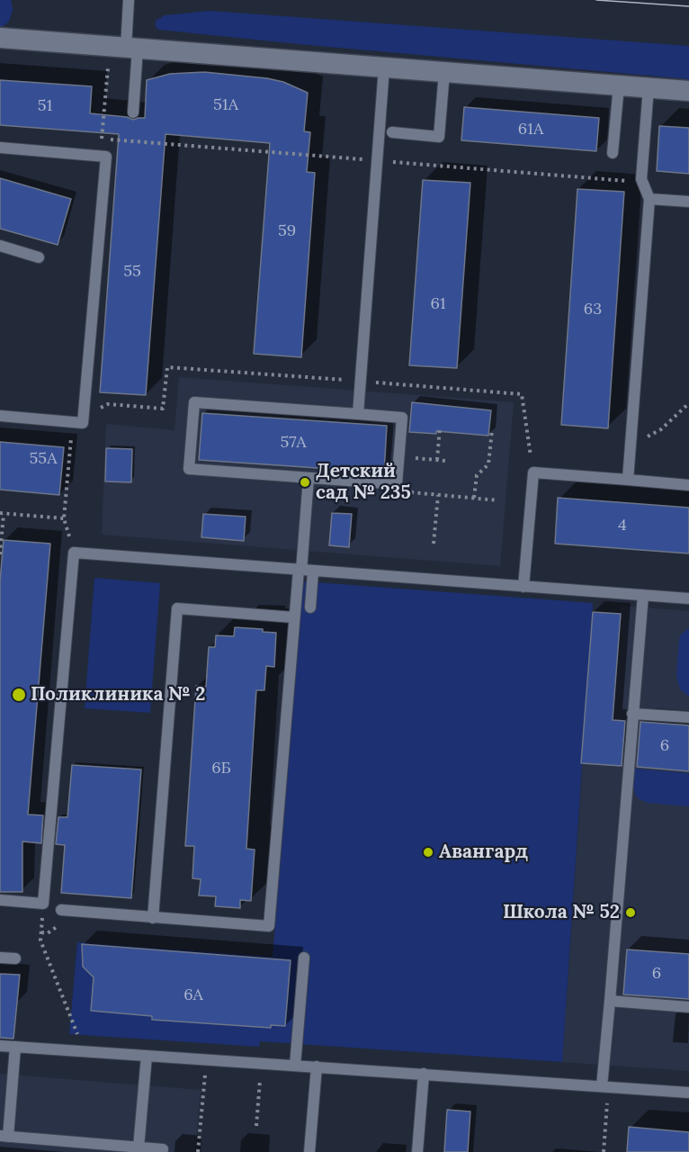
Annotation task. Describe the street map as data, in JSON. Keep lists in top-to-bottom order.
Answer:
{
  "places": [
    "Детский сад № 235",
    "Поликлиника № 2",
    "Авангард",
    "Школа № 52"
  ],
  "house_numbers": [
    "51А",
    "51",
    "61А",
    "59",
    "55",
    "61",
    "63",
    "57А",
    "55А",
    "4",
    "6",
    "6Б",
    "6",
    "6А"
  ]
}
